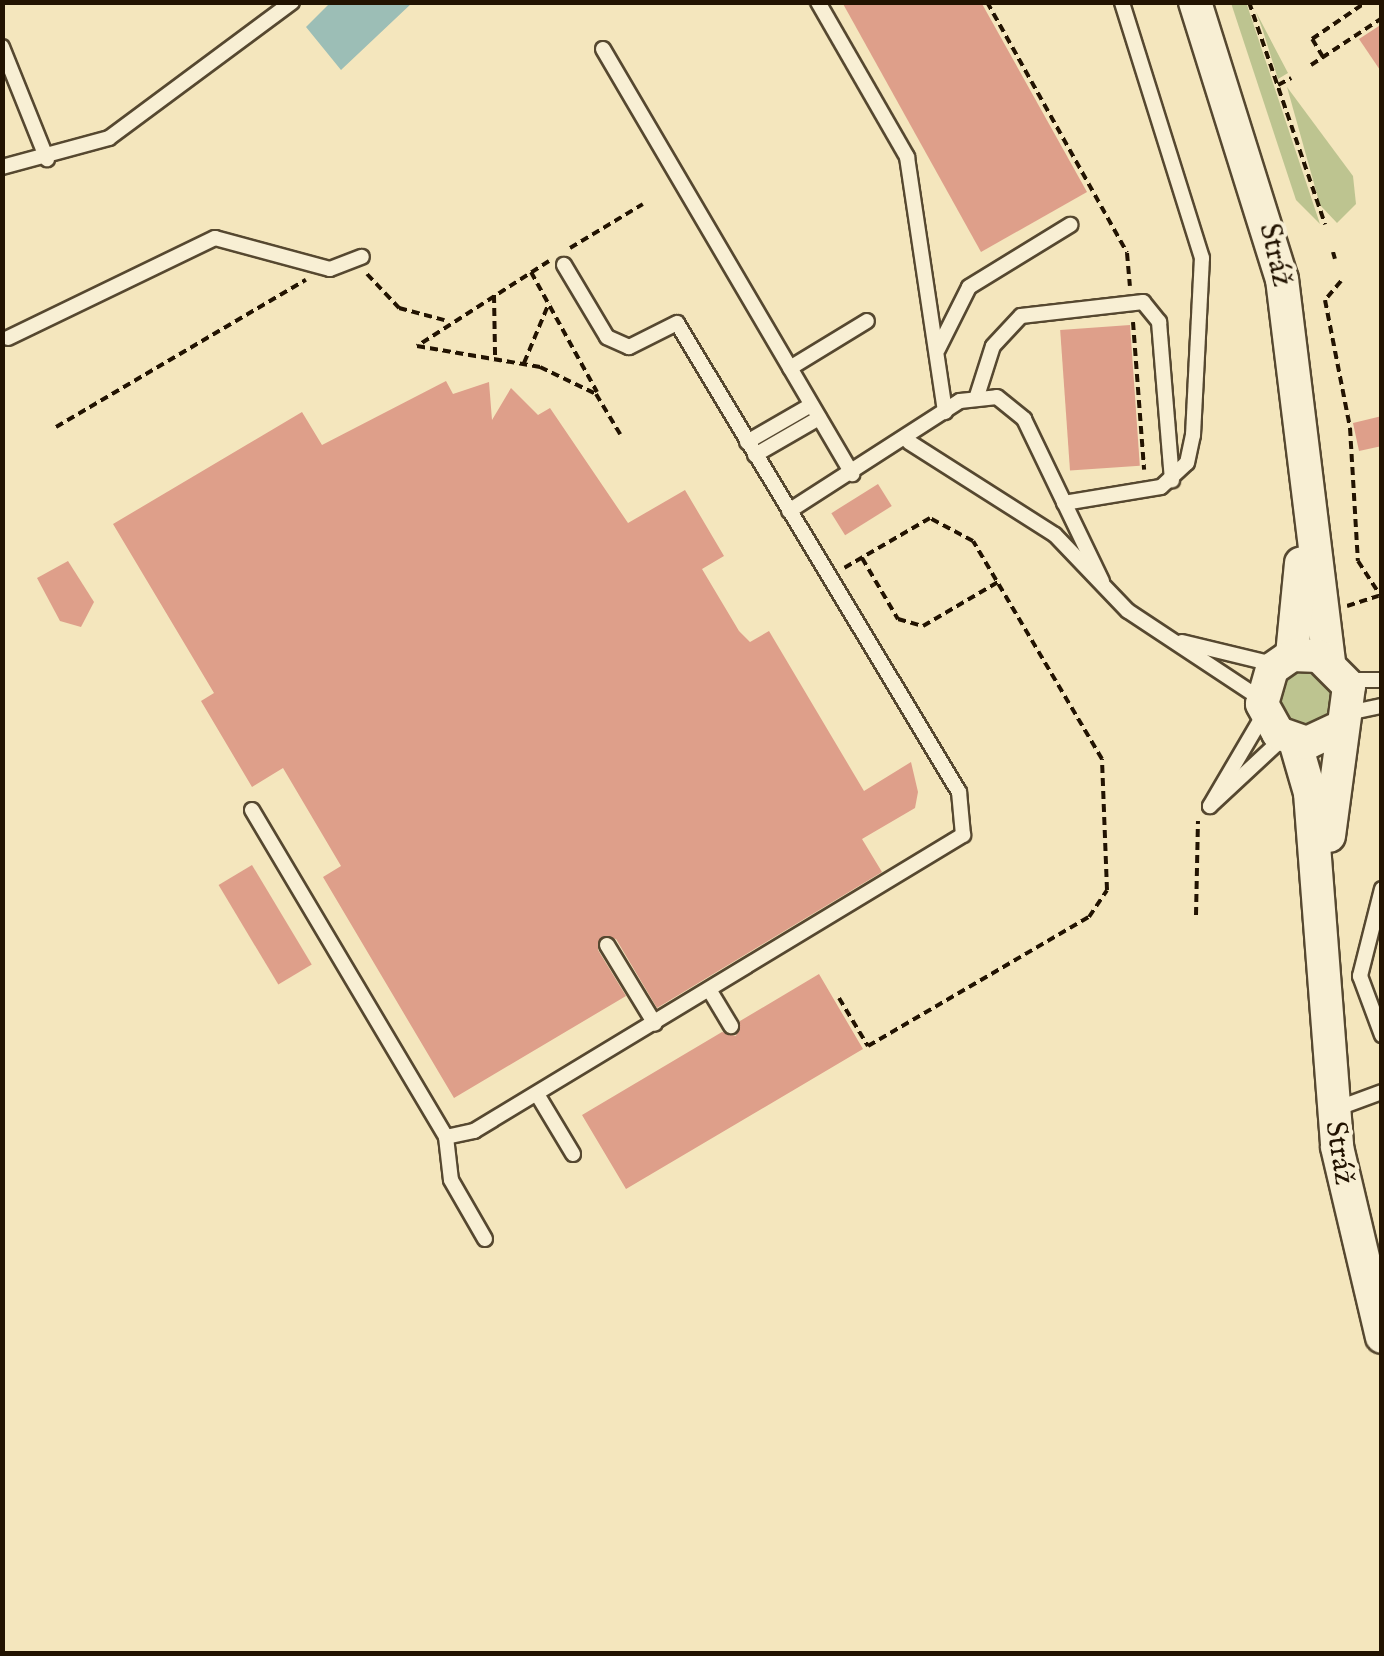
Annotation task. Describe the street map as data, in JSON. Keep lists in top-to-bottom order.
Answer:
{
  "streets": {
    "street": ["Stráž"]
  }
}
